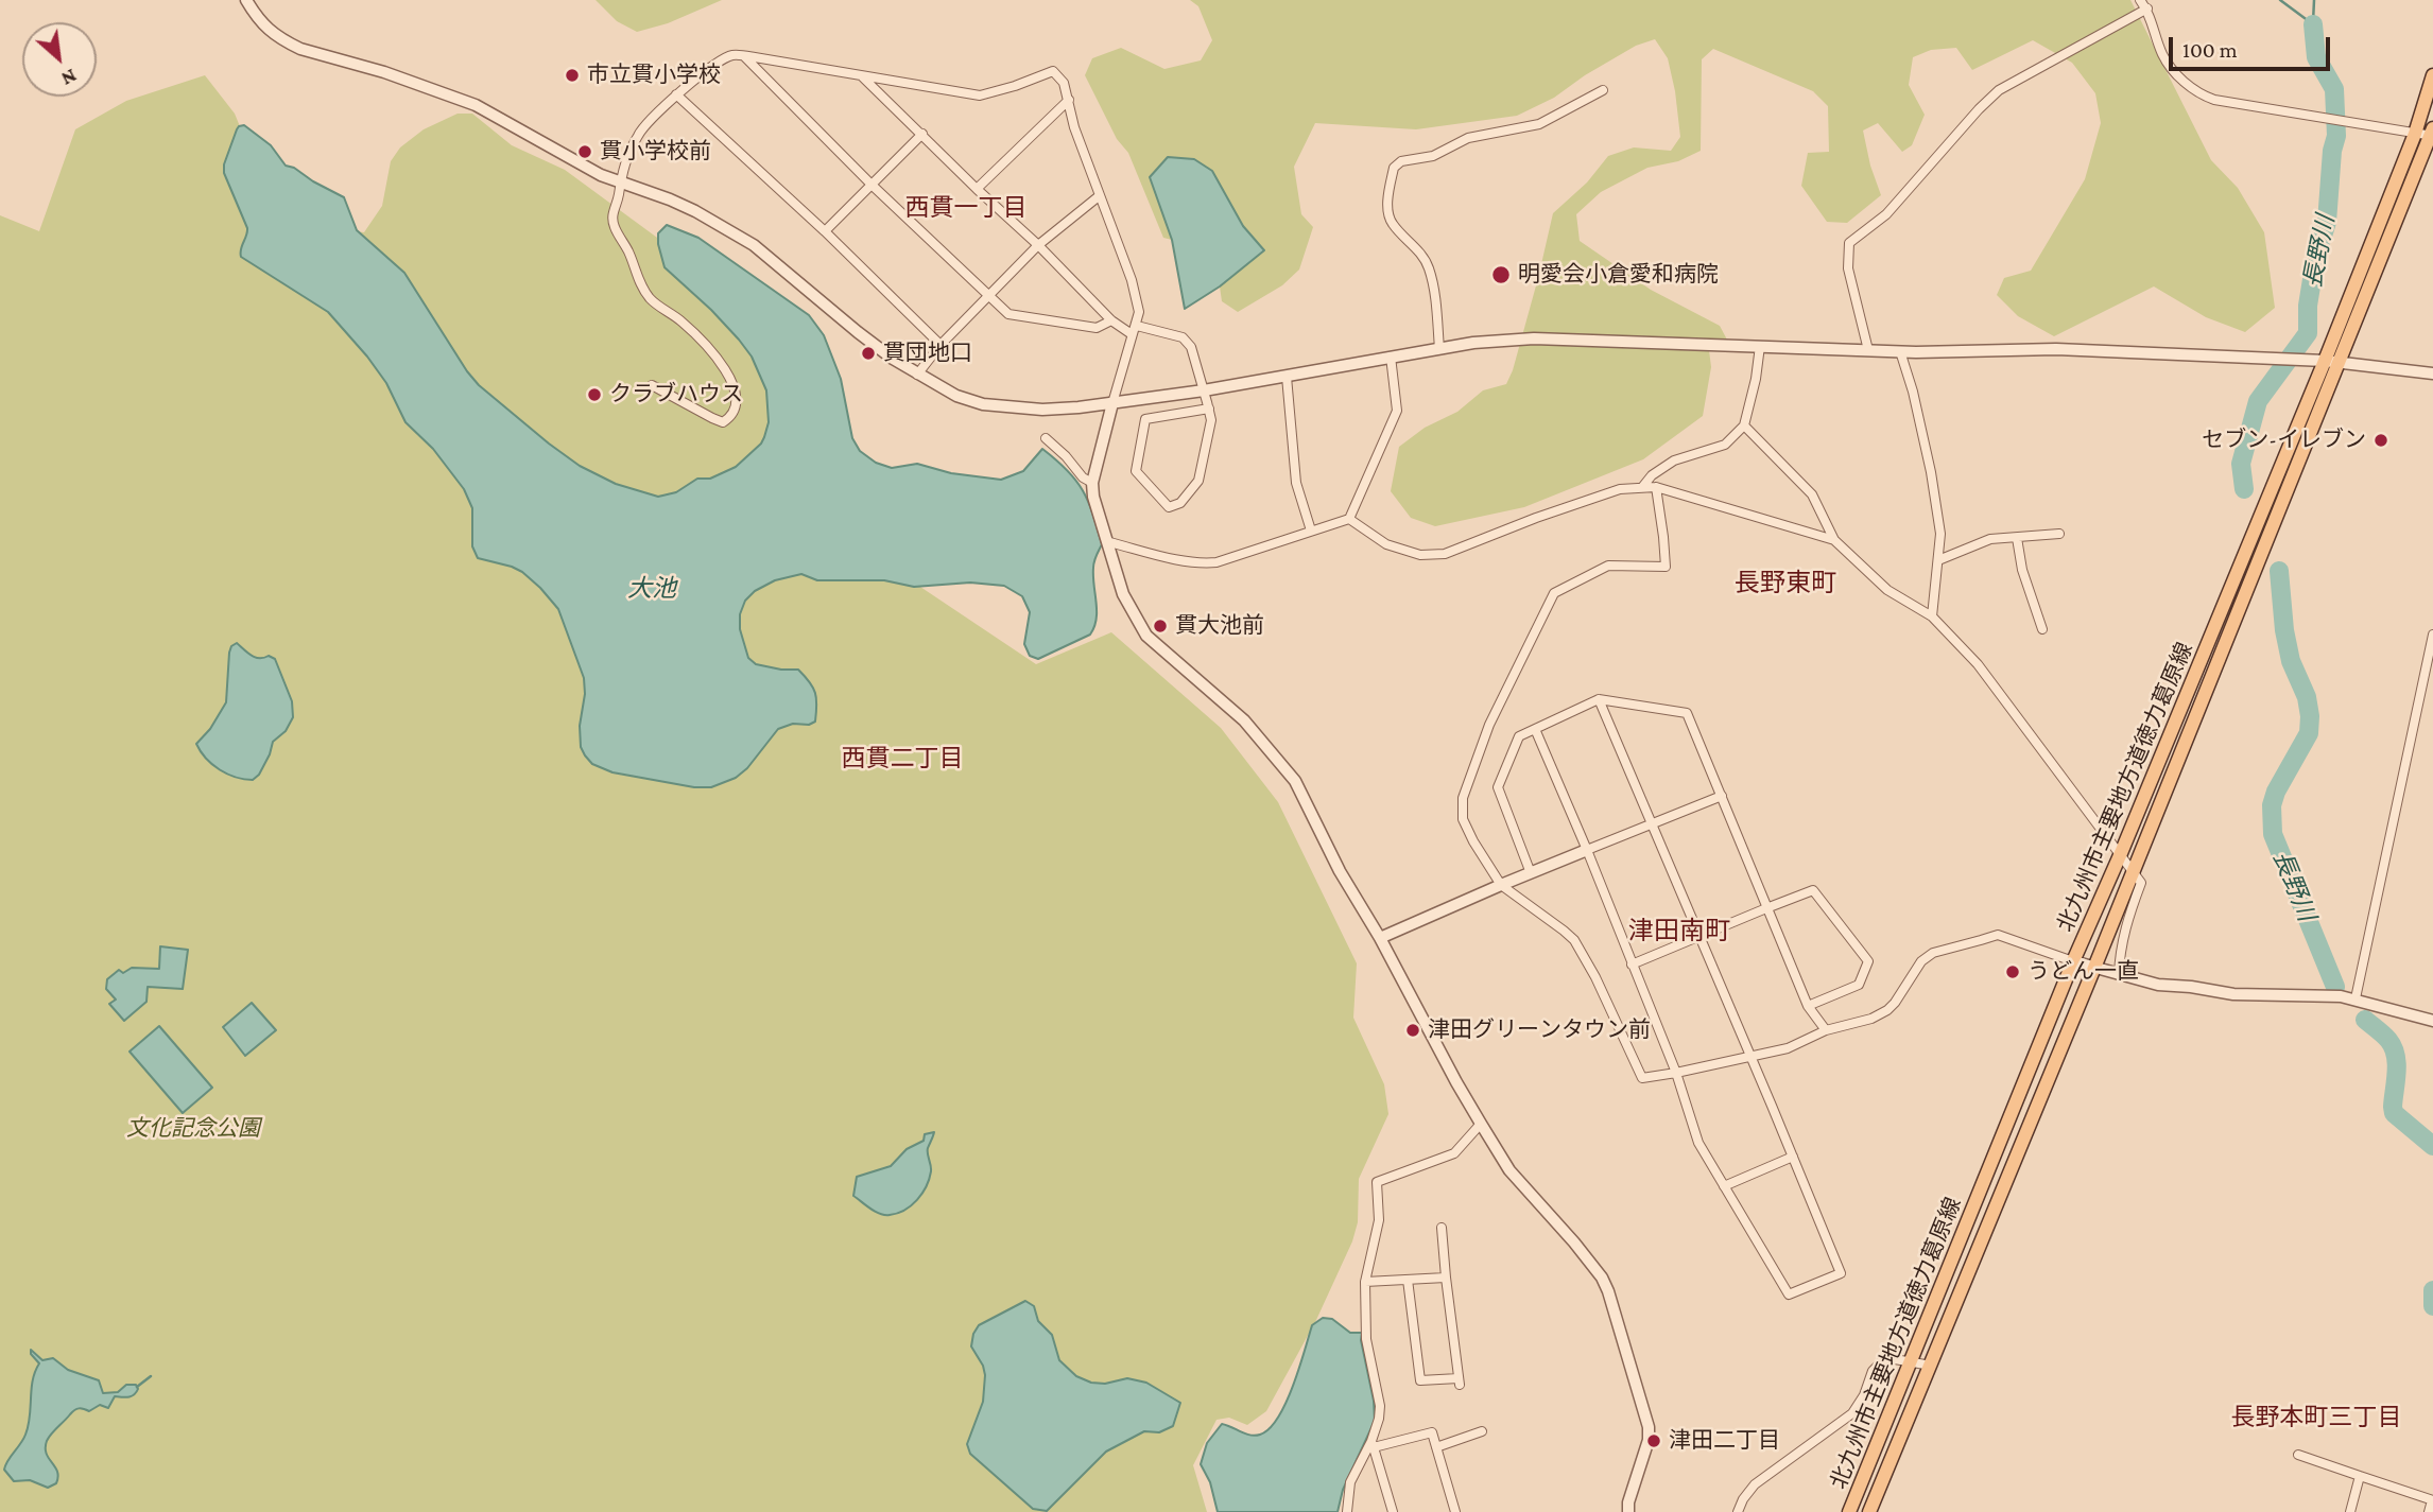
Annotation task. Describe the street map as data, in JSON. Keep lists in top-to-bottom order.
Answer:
{
  "streets": {
    "main road": ["北九州市主要地方道徳力葛原線"]
  },
  "districts": [
    "西貫一丁目",
    "長野東町",
    "西貫二丁目",
    "津田南町",
    "長野本町三丁目"
  ],
  "water": ["長野川", "大池"],
  "parks": ["文化記念公園"],
  "places": [
    "市立貫小学校",
    "貫小学校前",
    "明愛会小倉愛和病院",
    "貫団地口",
    "クラブハウス",
    "セブン-イレブン",
    "貫大池前",
    "うどん一直",
    "津田グリーンタウン前",
    "津田二丁目"
  ],
  "scale_bar": "100 m",
  "north": "bottom right"
}
